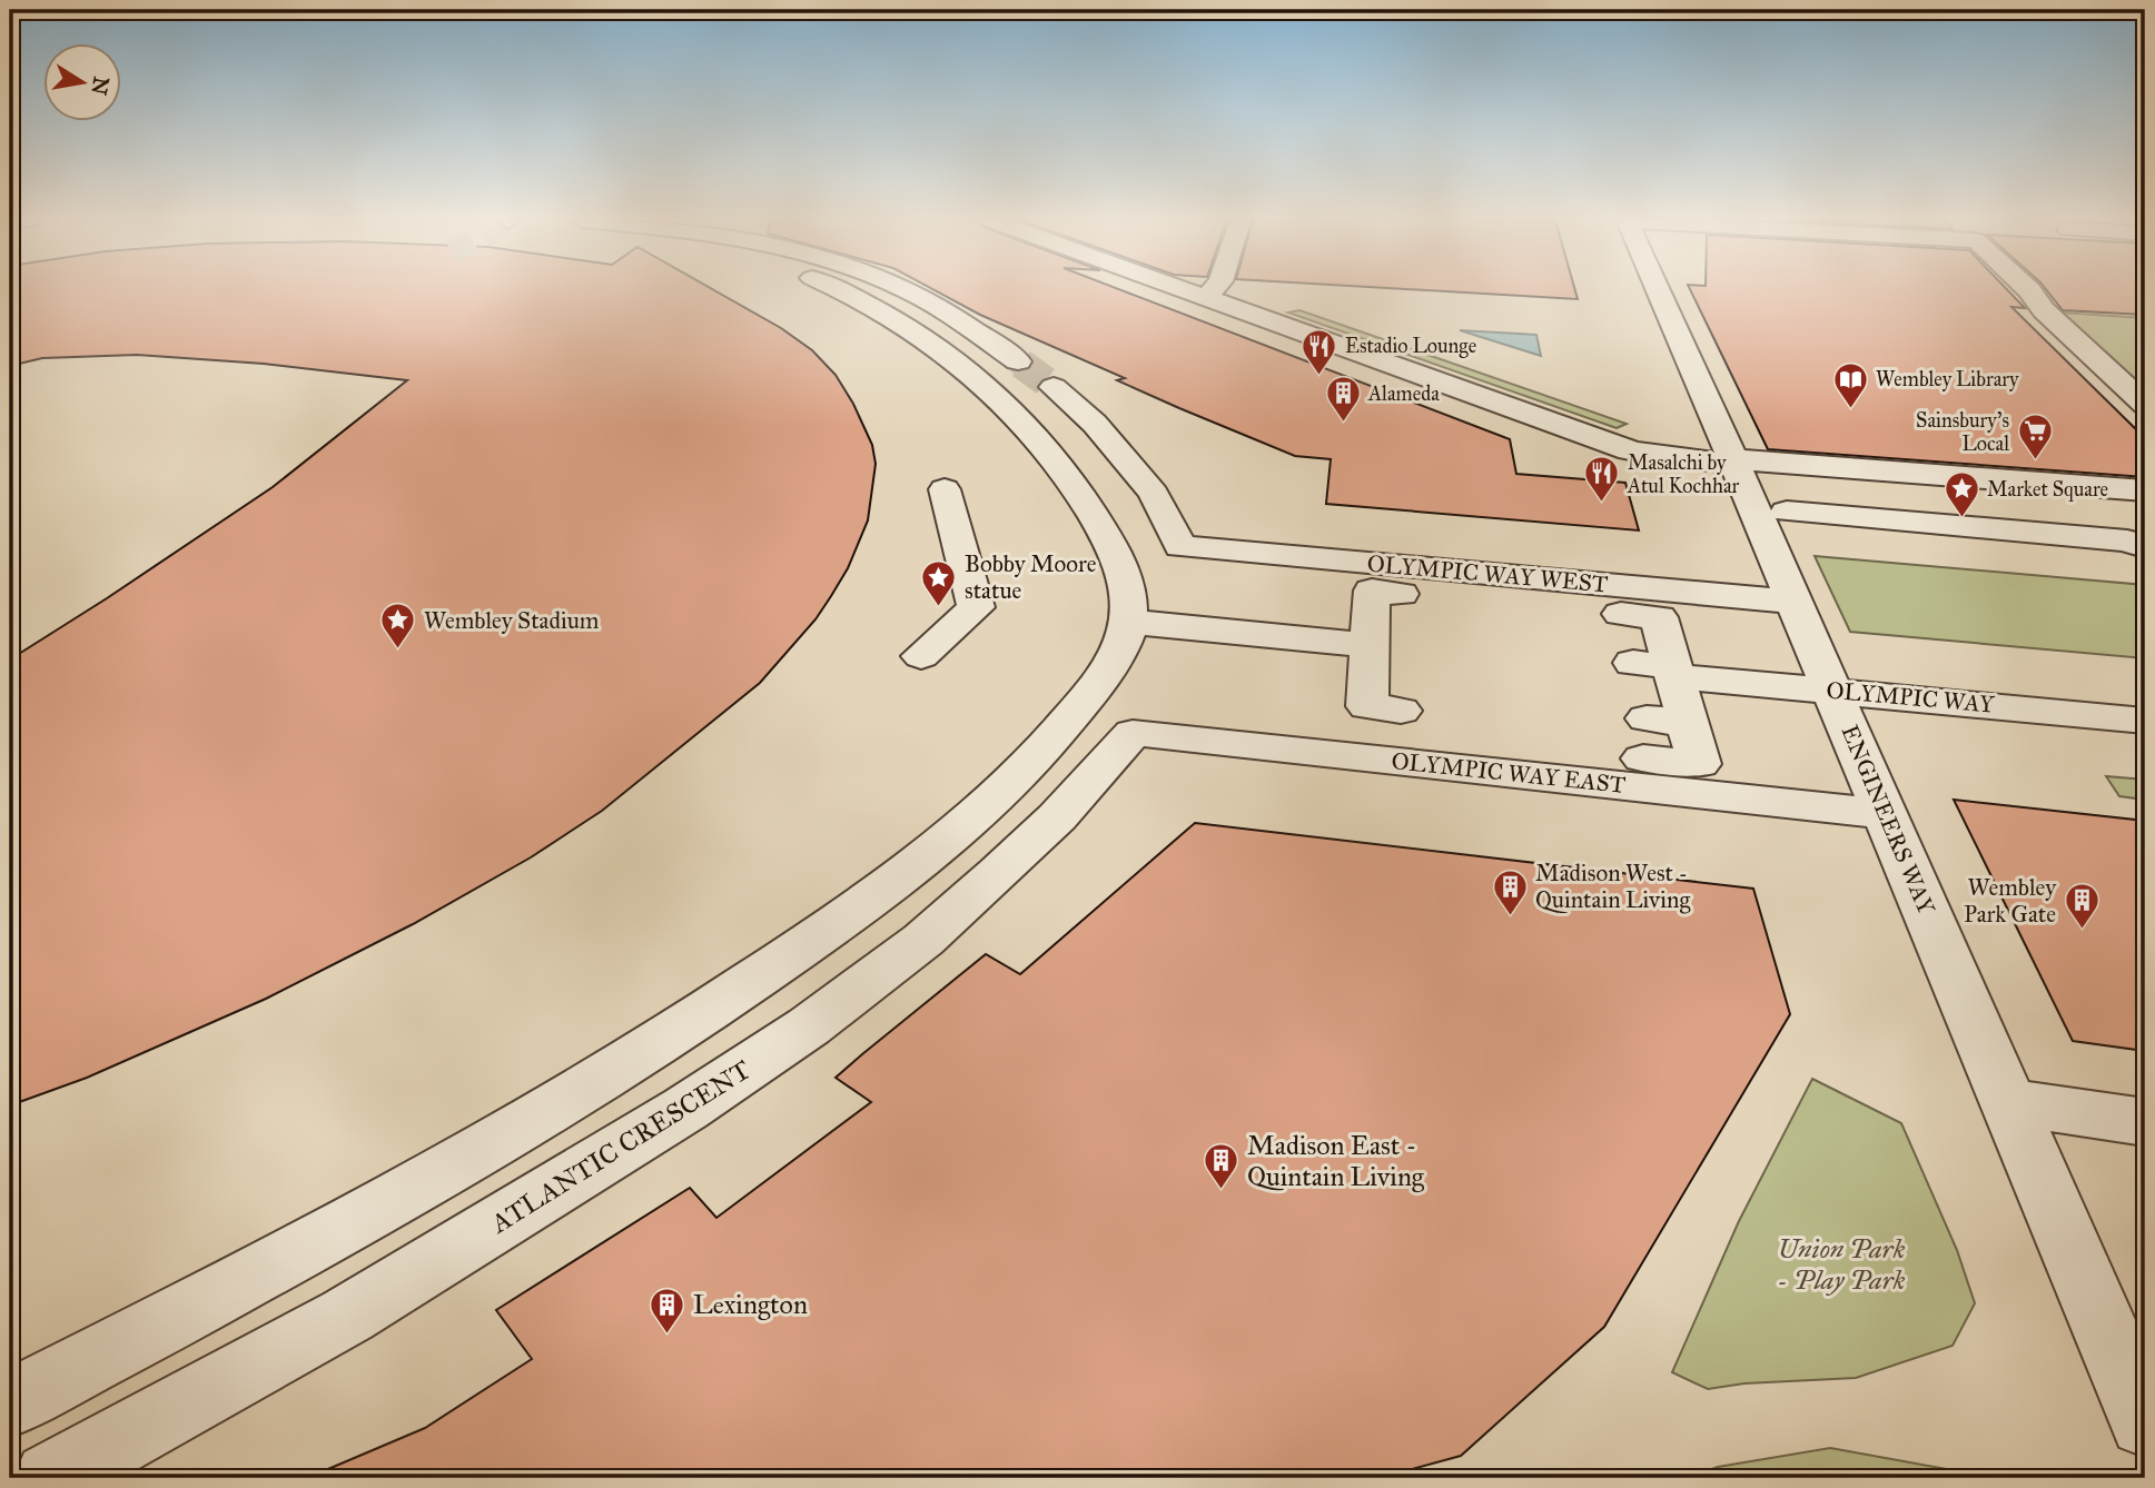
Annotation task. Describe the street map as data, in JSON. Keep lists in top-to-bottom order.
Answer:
{
  "streets": {
    "street": [
      "OLYMPIC WAY WEST",
      "OLYMPIC WAY",
      "OLYMPIC WAY EAST",
      "ENGINEERS WAY",
      "ATLANTIC CRESCENT"
    ]
  },
  "crossings": [
    ["OLYMPIC WAY WEST", "ENGINEERS WAY"],
    ["OLYMPIC WAY", "ENGINEERS WAY"],
    ["OLYMPIC WAY EAST", "ENGINEERS WAY"],
    ["OLYMPIC WAY EAST", "ATLANTIC CRESCENT"]
  ],
  "parks": ["Union Park - Play Park"],
  "places": {
    "restaurant": ["Estadio Lounge", "Masalchi by Atul Kochhar"],
    "library": ["Wembley Library"],
    "building": [
      "Alameda",
      "Madison West - Quintain Living",
      "Wembley Park Gate",
      "Madison East - Quintain Living",
      "Lexington"
    ],
    "supermarket": ["Sainsbury's Local"],
    "place": ["Market Square", "Bobby Moore statue", "Wembley Stadium"]
  },
  "north": "right"
}
